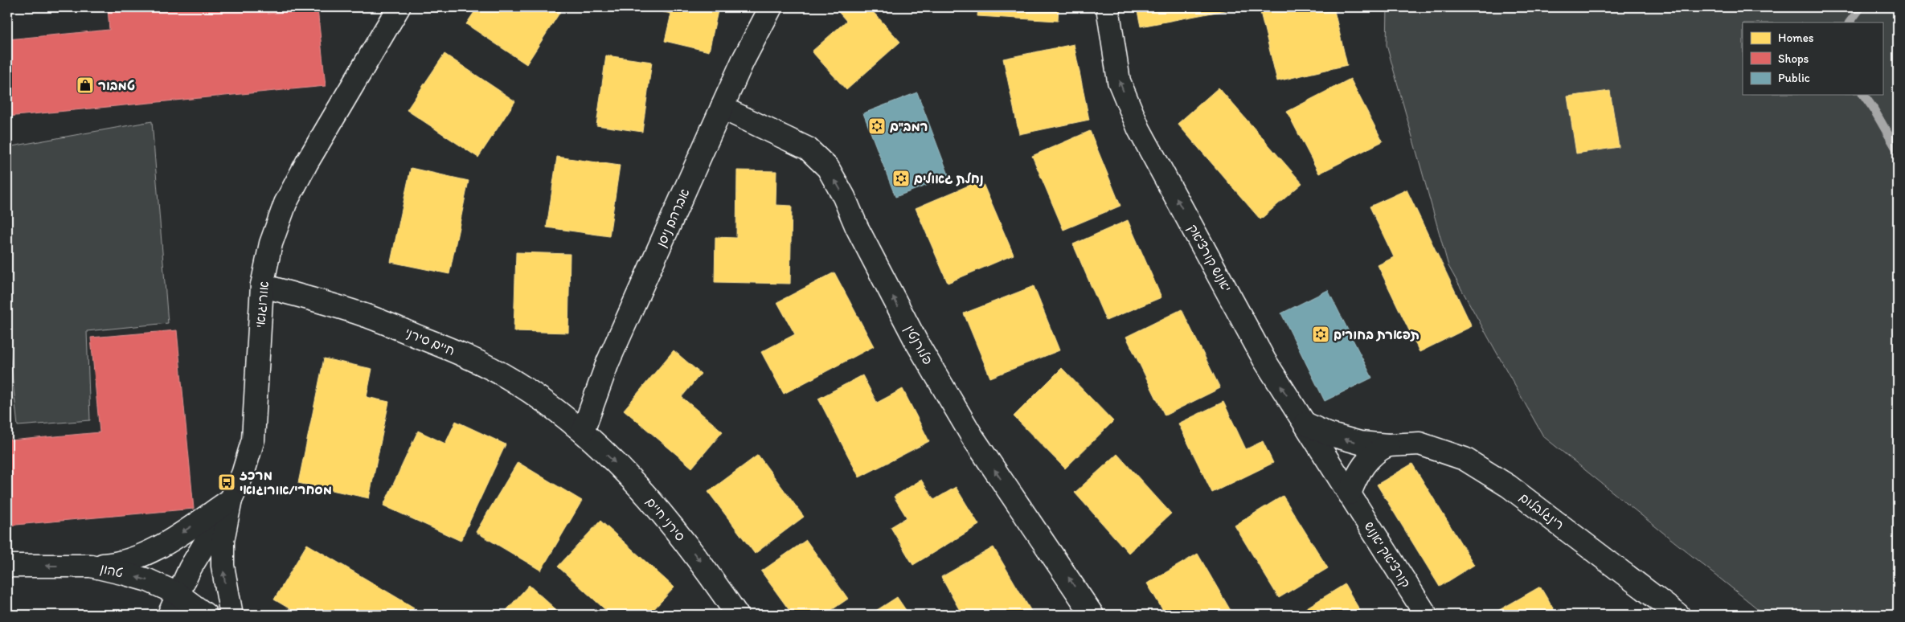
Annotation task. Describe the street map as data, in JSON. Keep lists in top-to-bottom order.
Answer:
{
  "streets": {
    "street": [
      "אברהם ניסן",
      "יאנוש קורצ'אק",
      "אורוגואי",
      "חיים סירני",
      "פלורנטין",
      "רינגלבלום",
      "סירני חיים",
      "קורצ'אק יאנוש",
      "טהון"
    ]
  },
  "crossings": [
    ["אברהם ניסן", "חיים סירני"],
    ["אברהם ניסן", "פלורנטין"],
    ["אברהם ניסן", "סירני חיים"],
    ["יאנוש קורצ'אק", "רינגלבלום"],
    ["יאנוש קורצ'אק", "קורצ'אק יאנוש"],
    ["אורוגואי", "חיים סירני"],
    ["אורוגואי", "טהון"],
    ["חיים סירני", "סירני חיים"]
  ],
  "one_way": [
    "יאנוש קורצ'אק",
    "פלורנטין",
    "סירני חיים",
    "טהון"
  ],
  "places": {
    "shop": ["טמבור"],
    "synagogue": ["רמב\"ם", "נחלת גאולים", "תפארת בחורים"],
    "bus stop": ["מרכז מסחרי/אורוגואי"]
  },
  "legend": ["Homes", "Shops", "Public"]
}
